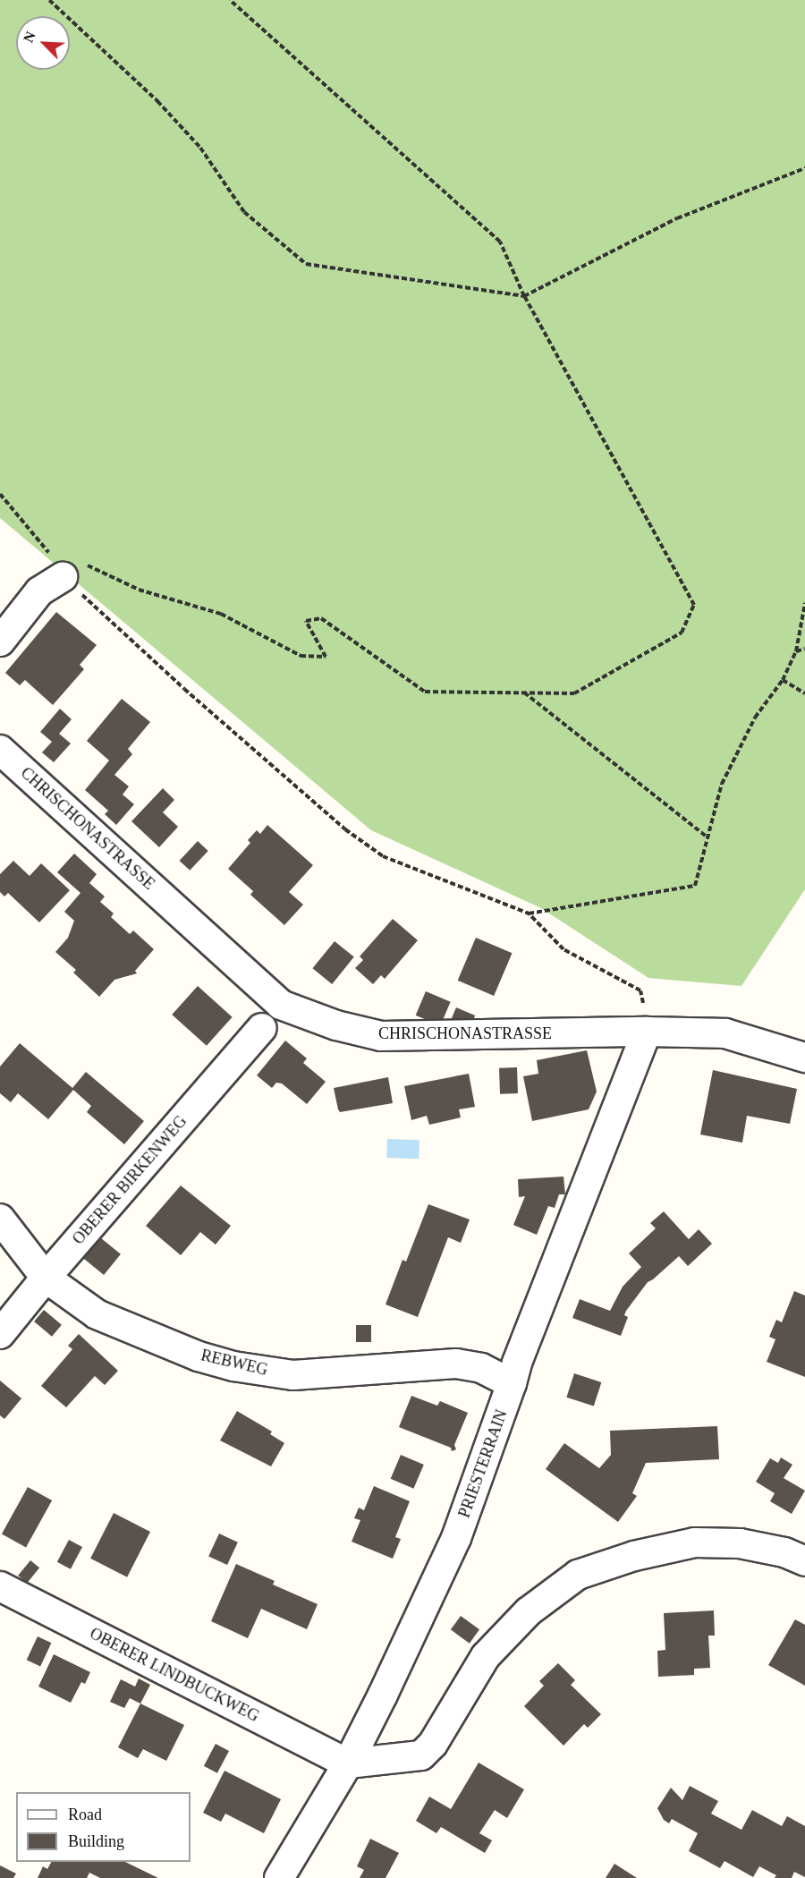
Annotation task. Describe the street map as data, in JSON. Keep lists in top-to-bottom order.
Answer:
{
  "streets": {
    "street": [
      "CHRISCHONASTRASSE",
      "OBERER BIRKENWEG",
      "REBWEG",
      "PRIESTERRAIN",
      "OBERER LINDBUCKWEG"
    ]
  },
  "crossings": [
    ["CHRISCHONASTRASSE", "OBERER BIRKENWEG"],
    ["CHRISCHONASTRASSE", "PRIESTERRAIN"],
    ["OBERER BIRKENWEG", "REBWEG"],
    ["REBWEG", "PRIESTERRAIN"],
    ["PRIESTERRAIN", "OBERER LINDBUCKWEG"]
  ],
  "legend": ["Road", "Building"],
  "north": "top left"
}
